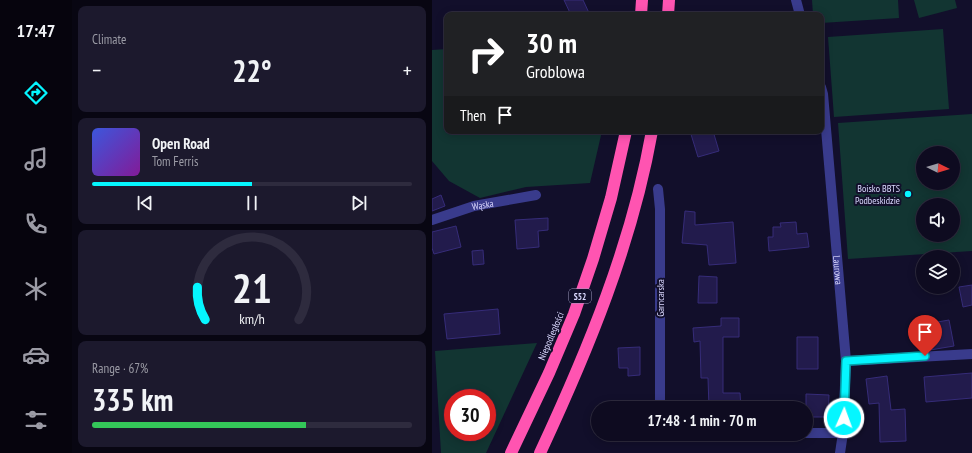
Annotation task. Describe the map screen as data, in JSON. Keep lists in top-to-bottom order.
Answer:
{
  "streets": {
    "highway": ["S52", "Niepodległości"],
    "street": ["Wąska", "Laurowa", "Garncarska"]
  },
  "places": ["Boisko BBTS Podbeskidzie"],
  "north": "right",
  "page": {
    "tabs": "17:47",
    "tile": [
      "Climate",
      ["Range · 67%", "335 km"]
    ],
    "turn": ["30 m", "Groblowa"],
    "heat": ["−", "22°", "+"],
    "then": "Then",
    "song": ["Open Road", "Tom Ferris"],
    "limit": "30",
    "trip": "17:48 · 1 min · 70 m",
    "gauge": ["21", "km/h"]
  }
}
